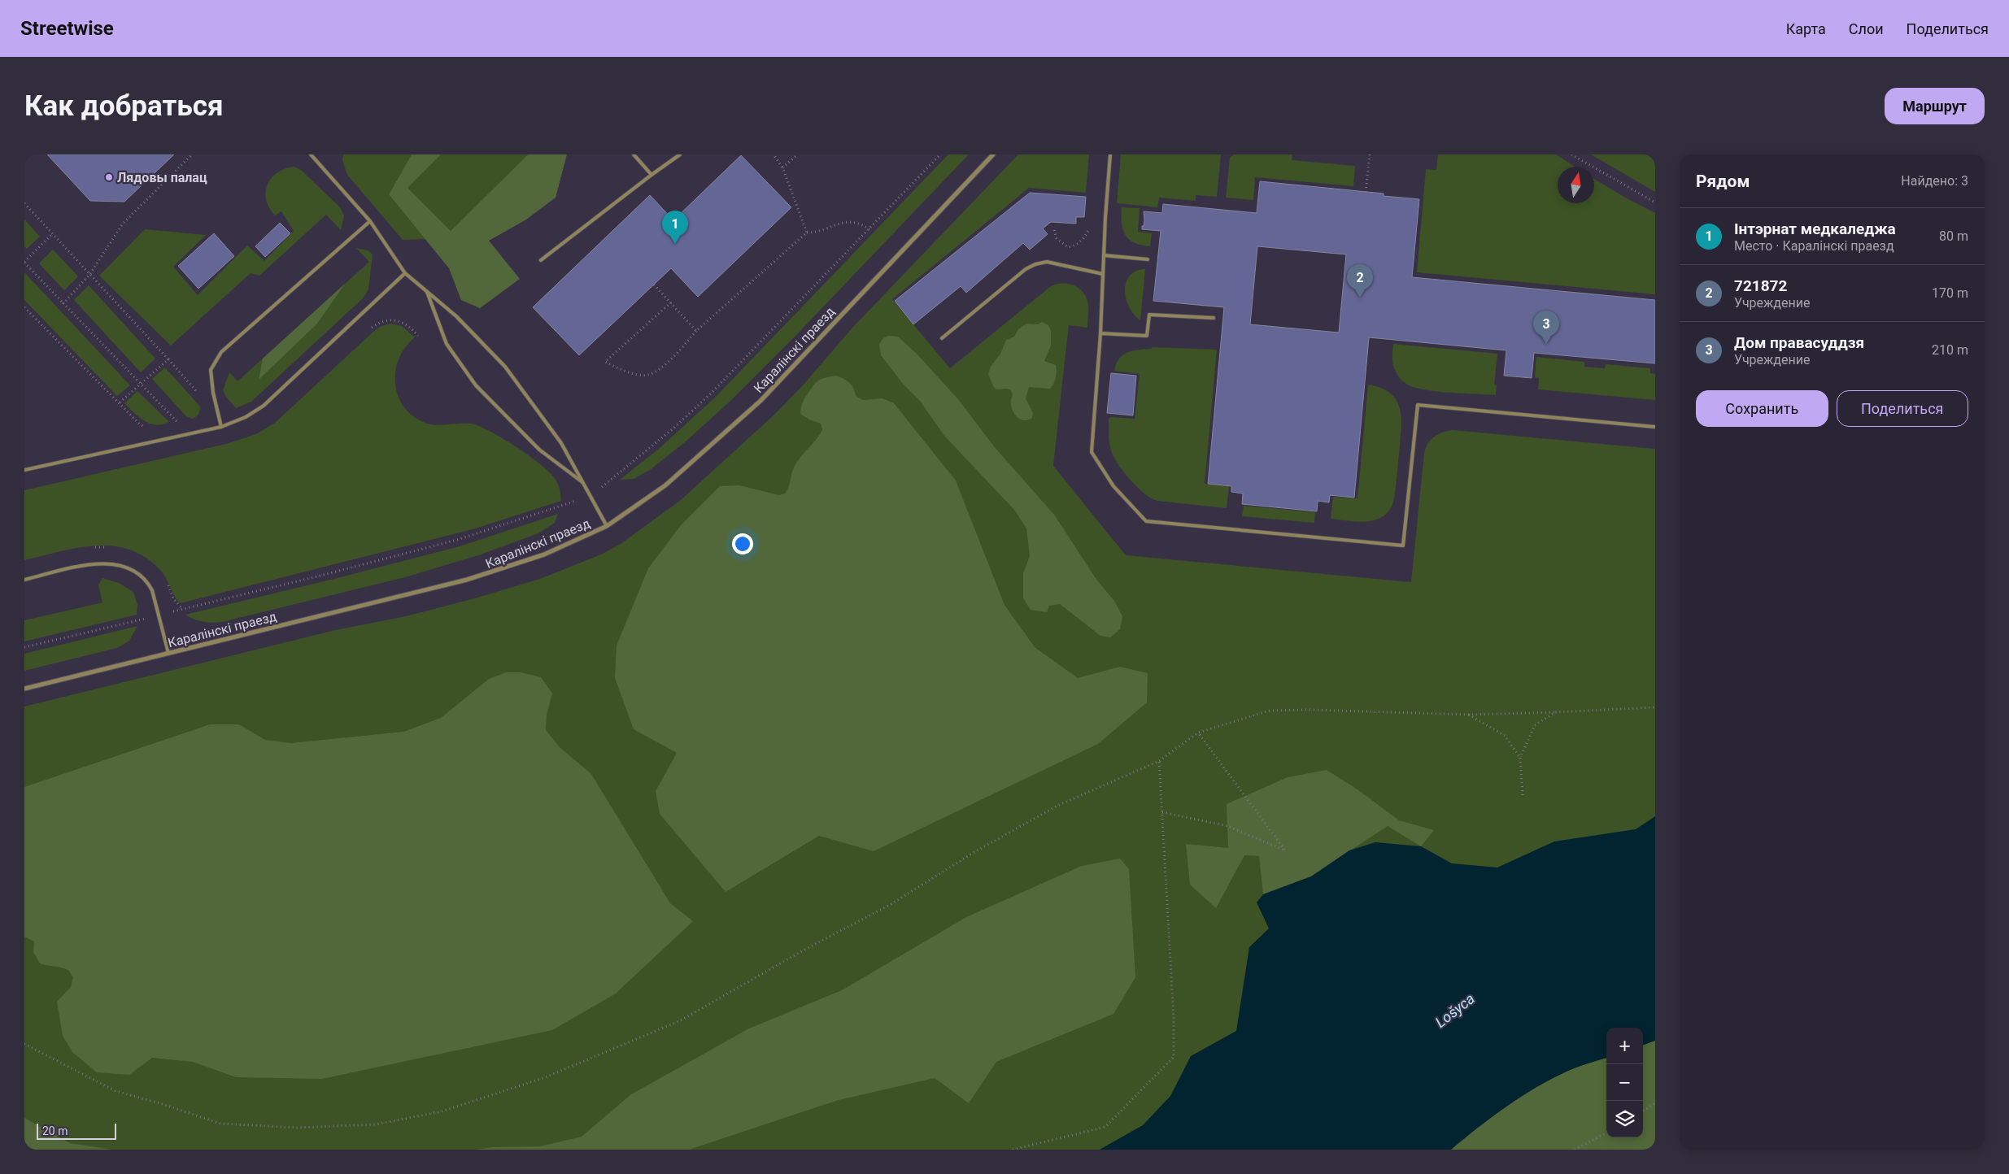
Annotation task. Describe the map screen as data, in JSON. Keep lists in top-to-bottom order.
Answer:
{
  "streets": {
    "street": ["Каралінскі праезд"]
  },
  "water": ["Lošyca"],
  "places": ["Лядовы палац"],
  "scale_bar": "20 m",
  "north": "top",
  "page": {
    "header": "Streetwise",
    "nav": ["Карта", "Слои", "Поделиться"],
    "buttons": [
      "Маршрут",
      ["Сохранить", "Поделиться"]
    ],
    "title": "Как добраться",
    "heading": ["Рядом", "Найдено: 3"],
    "list": [
      {
        "mark": "1",
        "name": "Інтэрнат медкаледжа",
        "note": "Место · Каралінскі праезд",
        "value": "80 m"
      },
      {
        "mark": "2",
        "name": "721872",
        "note": "Учреждение",
        "value": "170 m"
      },
      {
        "mark": "3",
        "name": "Дом правасуддзя",
        "note": "Учреждение",
        "value": "210 m"
      }
    ],
    "pins": ["1", "2", "3"],
    "map_buttons": ["+", "−"],
    "scale": "20 m"
  }
}
